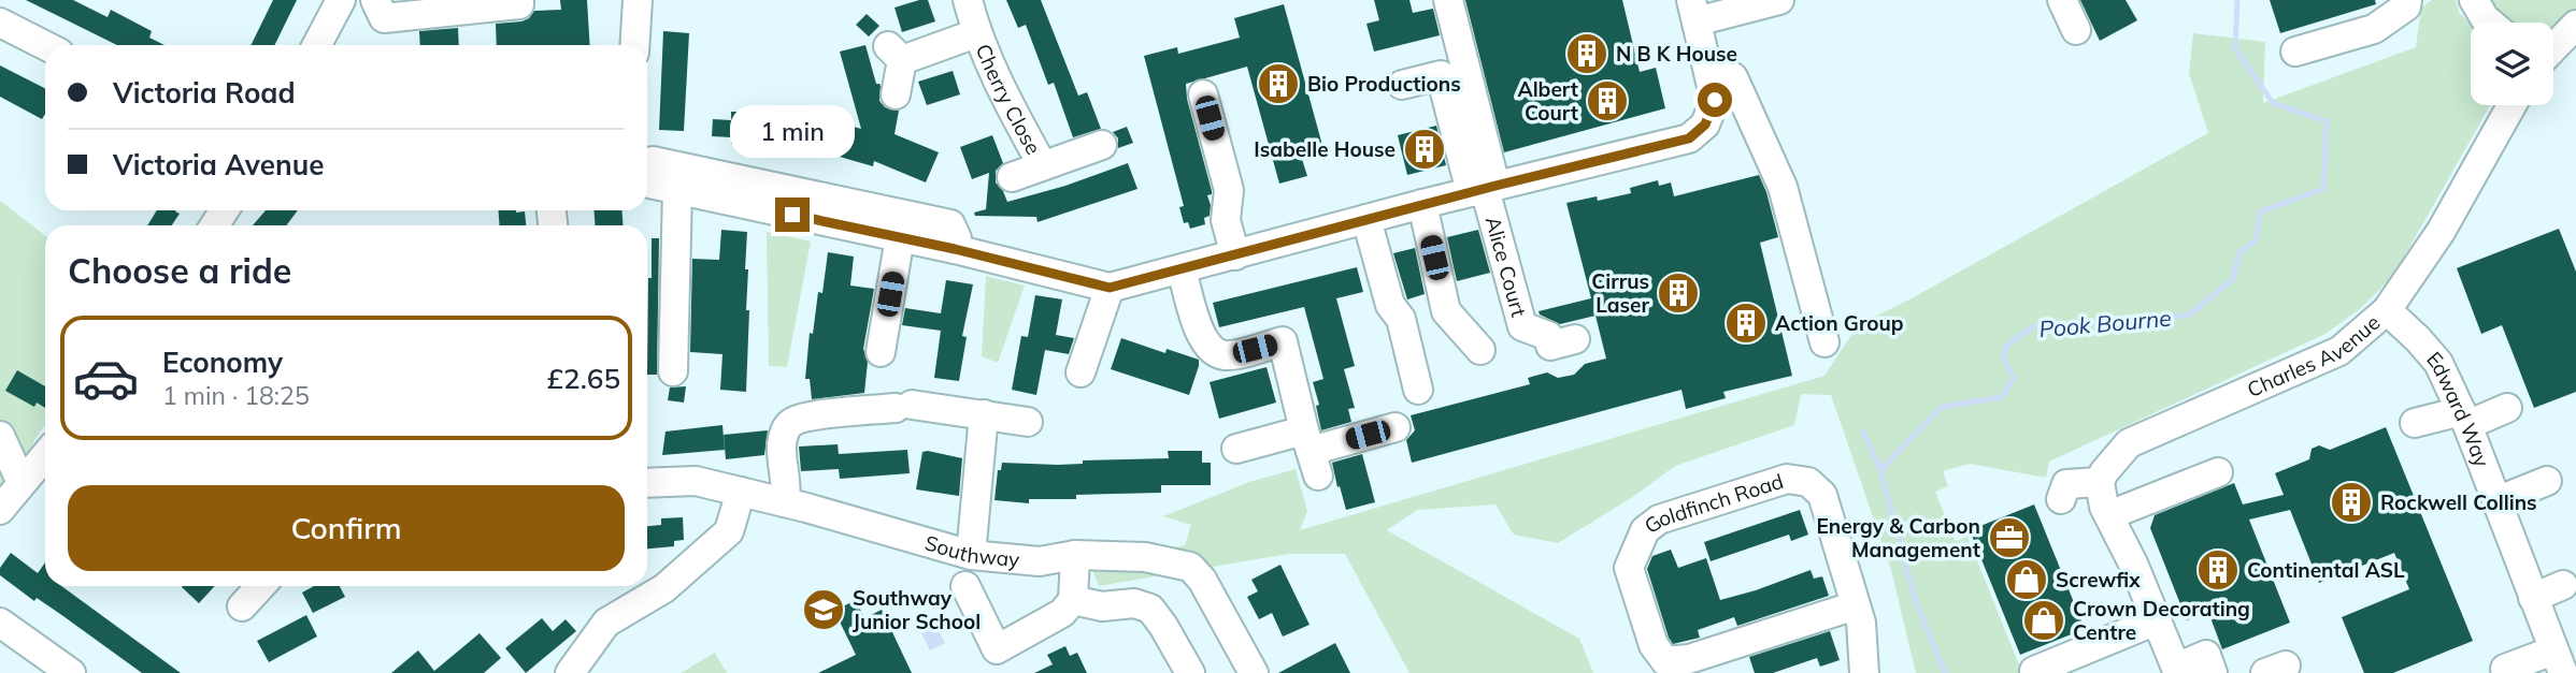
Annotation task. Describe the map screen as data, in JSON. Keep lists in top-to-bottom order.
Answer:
{
  "streets": {
    "street": [
      "Cherry Close",
      "Alice Court",
      "Charles Avenue",
      "Edward Way",
      "Goldfinch Road",
      "Southway"
    ]
  },
  "crossings": [
    ["Charles Avenue", "Edward Way"]
  ],
  "water": ["Pook Bourne"],
  "places": {
    "building": [
      "N B K House",
      "Bio Productions",
      "Albert Court",
      "Isabelle House",
      "Cirrus Laser",
      "Action Group",
      "Rockwell Collins",
      "Continental ASL"
    ],
    "office": ["Energy & Carbon Management"],
    "shop": ["Screwfix", "Crown Decorating Centre"],
    "school or university": ["Southway Junior School"]
  },
  "page": {
    "banner": ["Victoria Road", "Victoria Avenue"],
    "bubble": "1 min",
    "heading": "Choose a ride",
    "list": [
      {
        "name": "Economy",
        "note": "1 min · 18:25",
        "value": "£2.65"
      }
    ],
    "buttons": "Confirm"
  }
}
